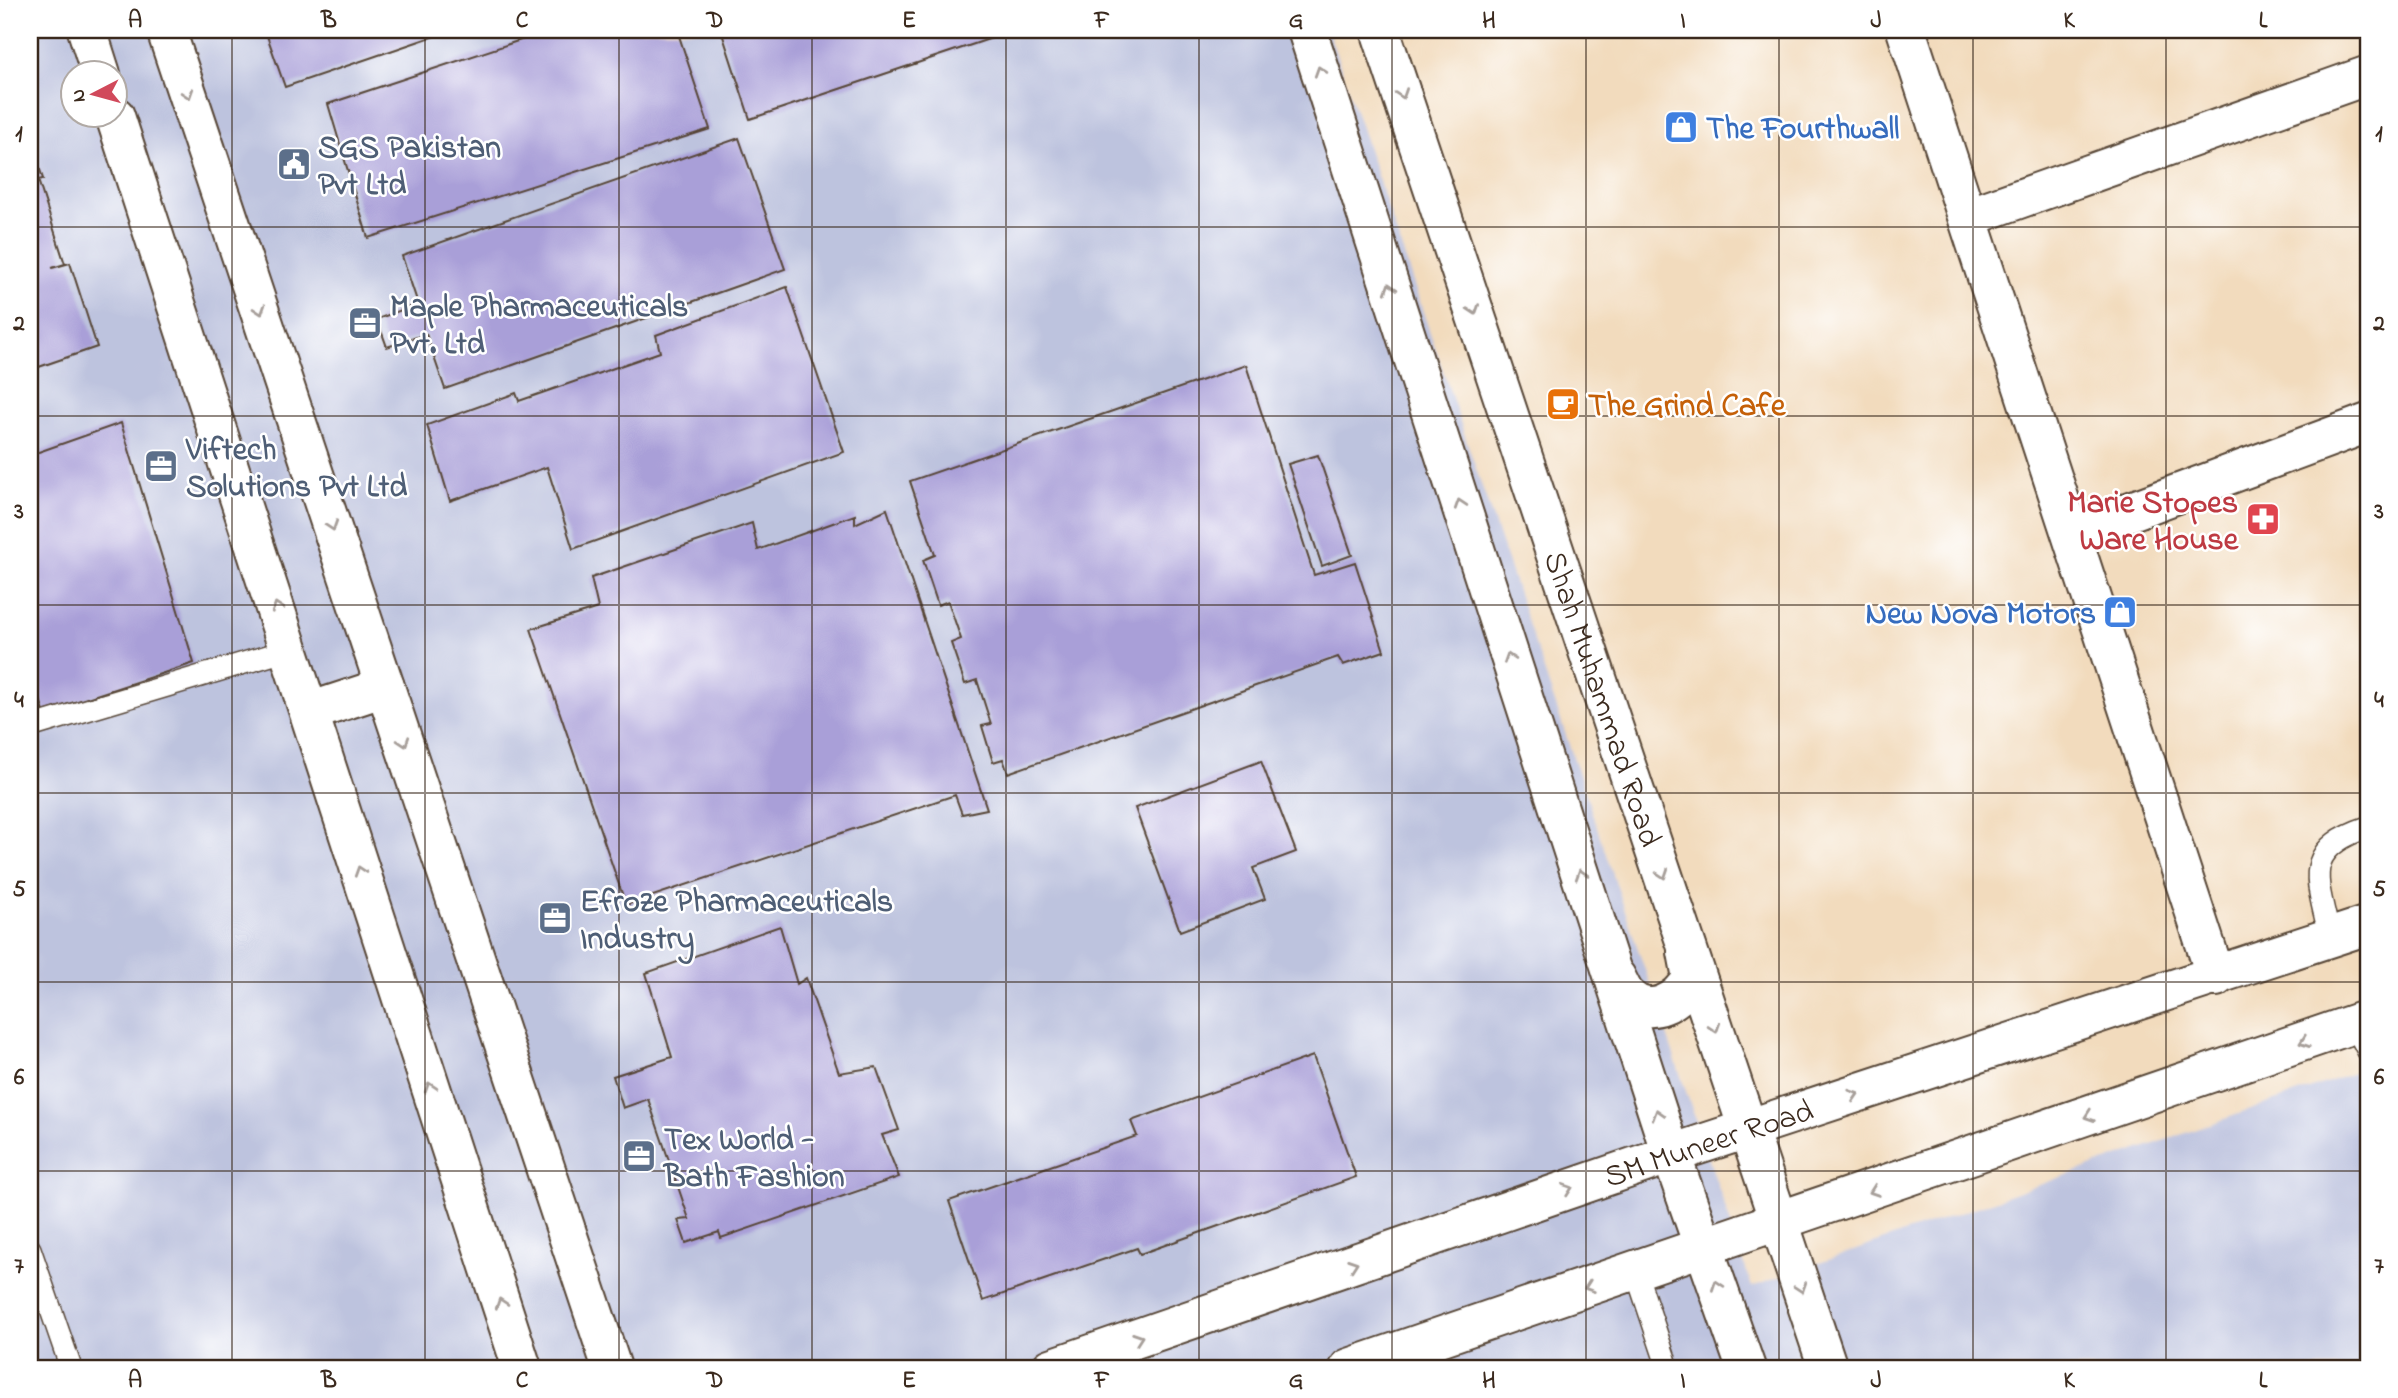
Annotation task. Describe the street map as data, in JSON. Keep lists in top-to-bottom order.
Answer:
{
  "streets": {
    "street": ["Shah Muhammad Road", "SM Muneer Road"]
  },
  "crossings": [
    ["Shah Muhammad Road", "SM Muneer Road"]
  ],
  "places": {
    "shop": ["The Fourthwall", "New Nova Motors"],
    "public building": ["SGS Pakistan Pvt Ltd"],
    "office": [
      "Maple Pharmaceuticals Pvt. Ltd",
      "Viftech Solutions Pvt Ltd",
      "Efroze Pharmaceuticals Industry",
      "Tex World - Bath Fashion"
    ],
    "cafe": ["The Grind Cafe"],
    "pharmacy": ["Marie Stopes Ware House"]
  },
  "north": "left",
  "grid": {
    "columns": [
      "A",
      "B",
      "C",
      "D",
      "E",
      "F",
      "G",
      "H",
      "I",
      "J",
      "K",
      "L"
    ],
    "rows": [
      "1",
      "2",
      "3",
      "4",
      "5",
      "6",
      "7"
    ]
  }
}
